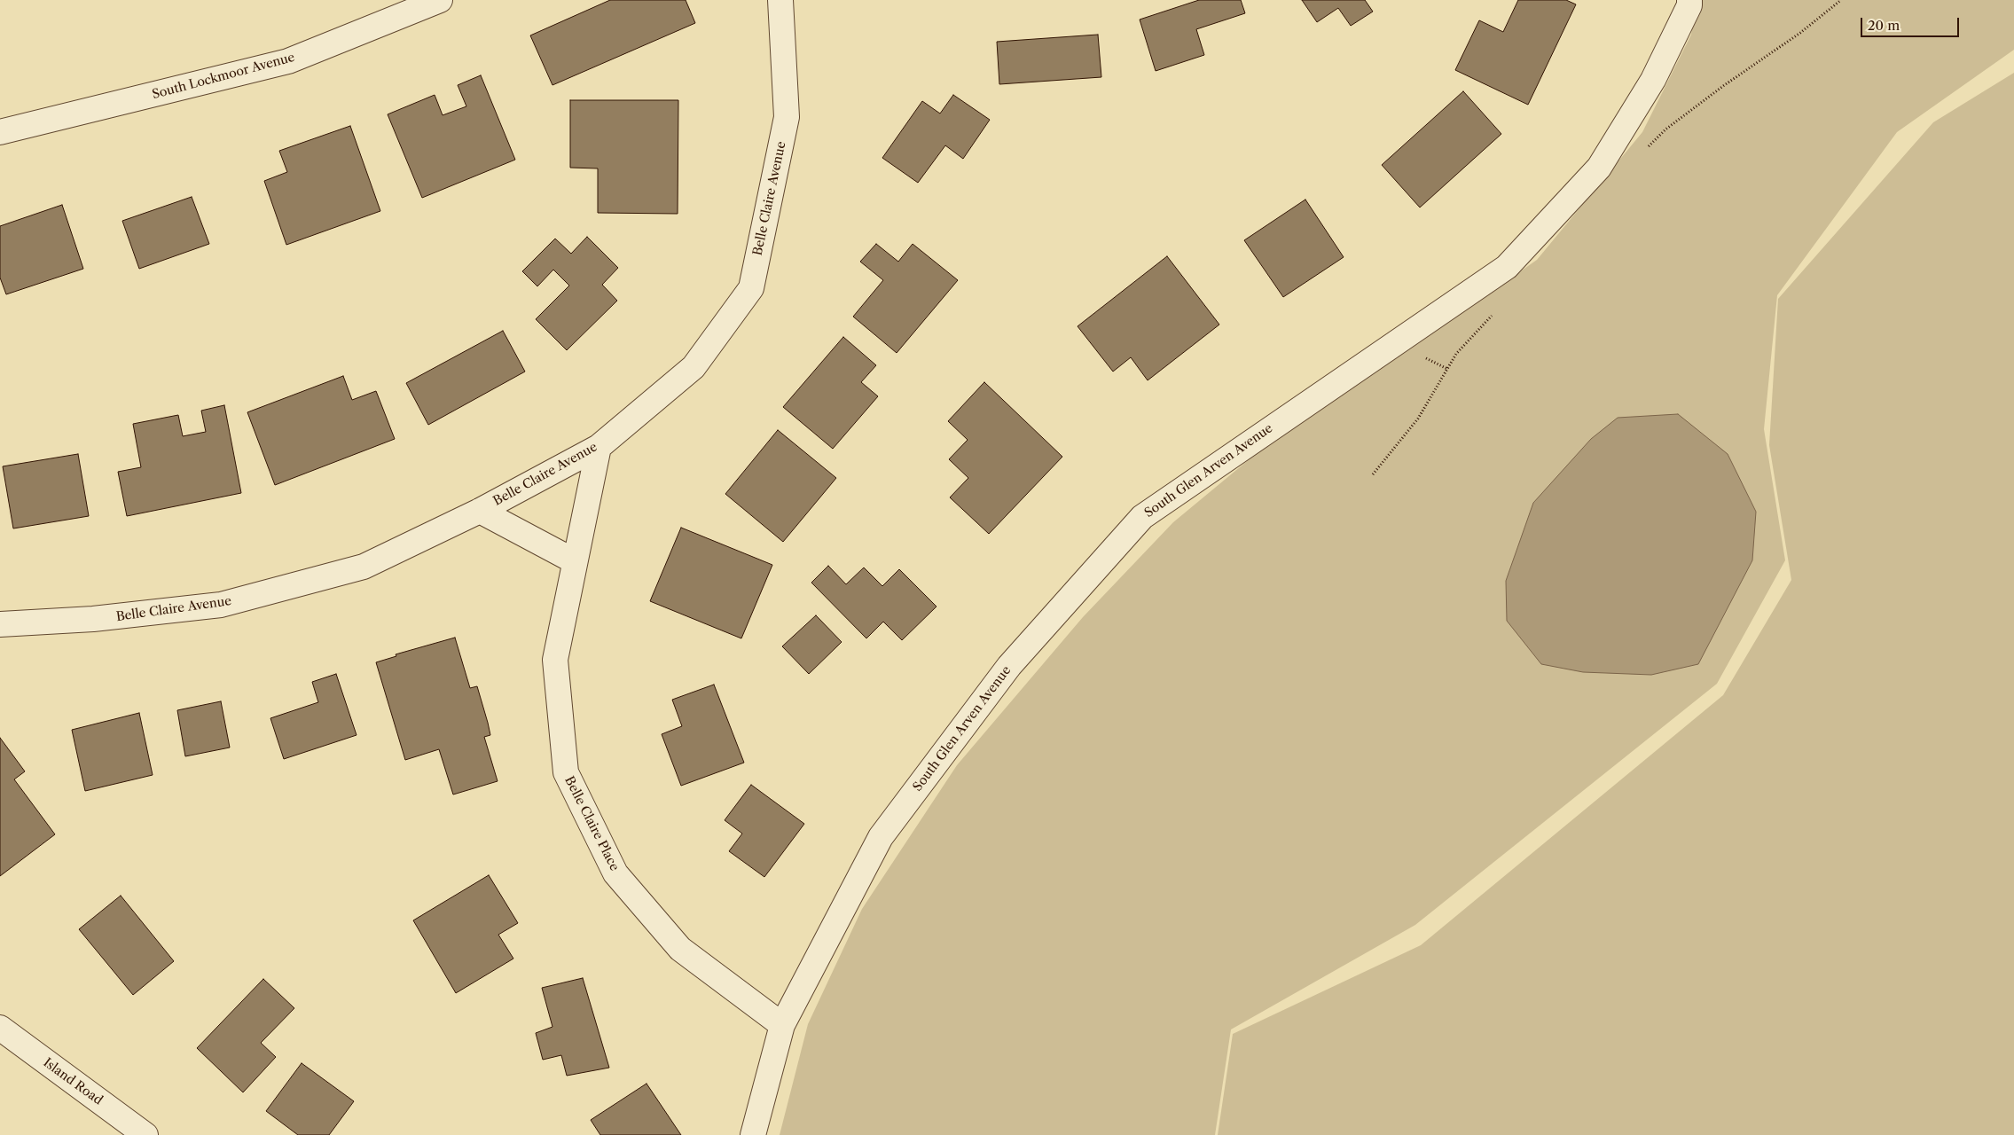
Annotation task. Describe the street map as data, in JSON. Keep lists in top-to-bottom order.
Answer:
{
  "streets": {
    "street": [
      "South Lockmoor Avenue",
      "Belle Claire Avenue",
      "South Glen Arven Avenue",
      "Belle Claire Place",
      "Island Road"
    ]
  },
  "crossings": [
    ["Belle Claire Avenue", "Belle Claire Place"],
    ["South Glen Arven Avenue", "Belle Claire Place"]
  ],
  "scale_bar": "20 m"
}
